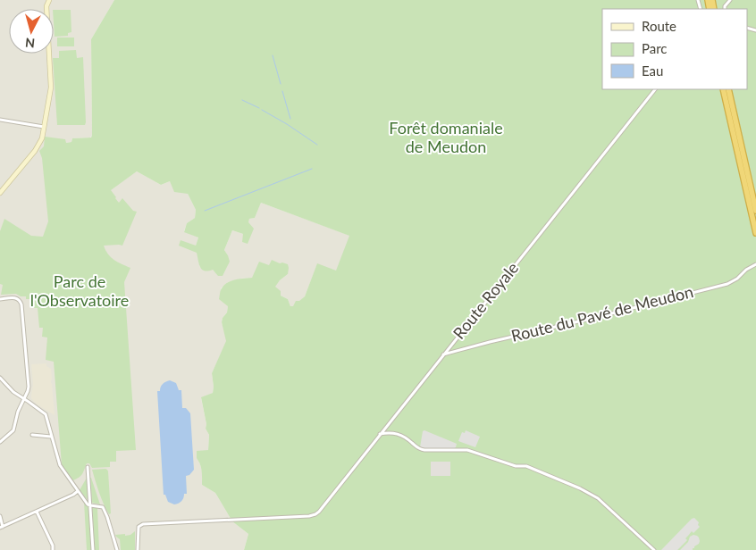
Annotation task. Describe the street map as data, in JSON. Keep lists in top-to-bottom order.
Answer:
{
  "streets": {
    "street": ["Route Royale", "Route du Pavé de Meudon"]
  },
  "crossings": [
    ["Route Royale", "Route du Pavé de Meudon"]
  ],
  "parks": ["Forêt domaniale de Meudon", "Parc de l'Observatoire"],
  "legend": ["Route", "Parc", "Eau"],
  "north": "bottom"
}
